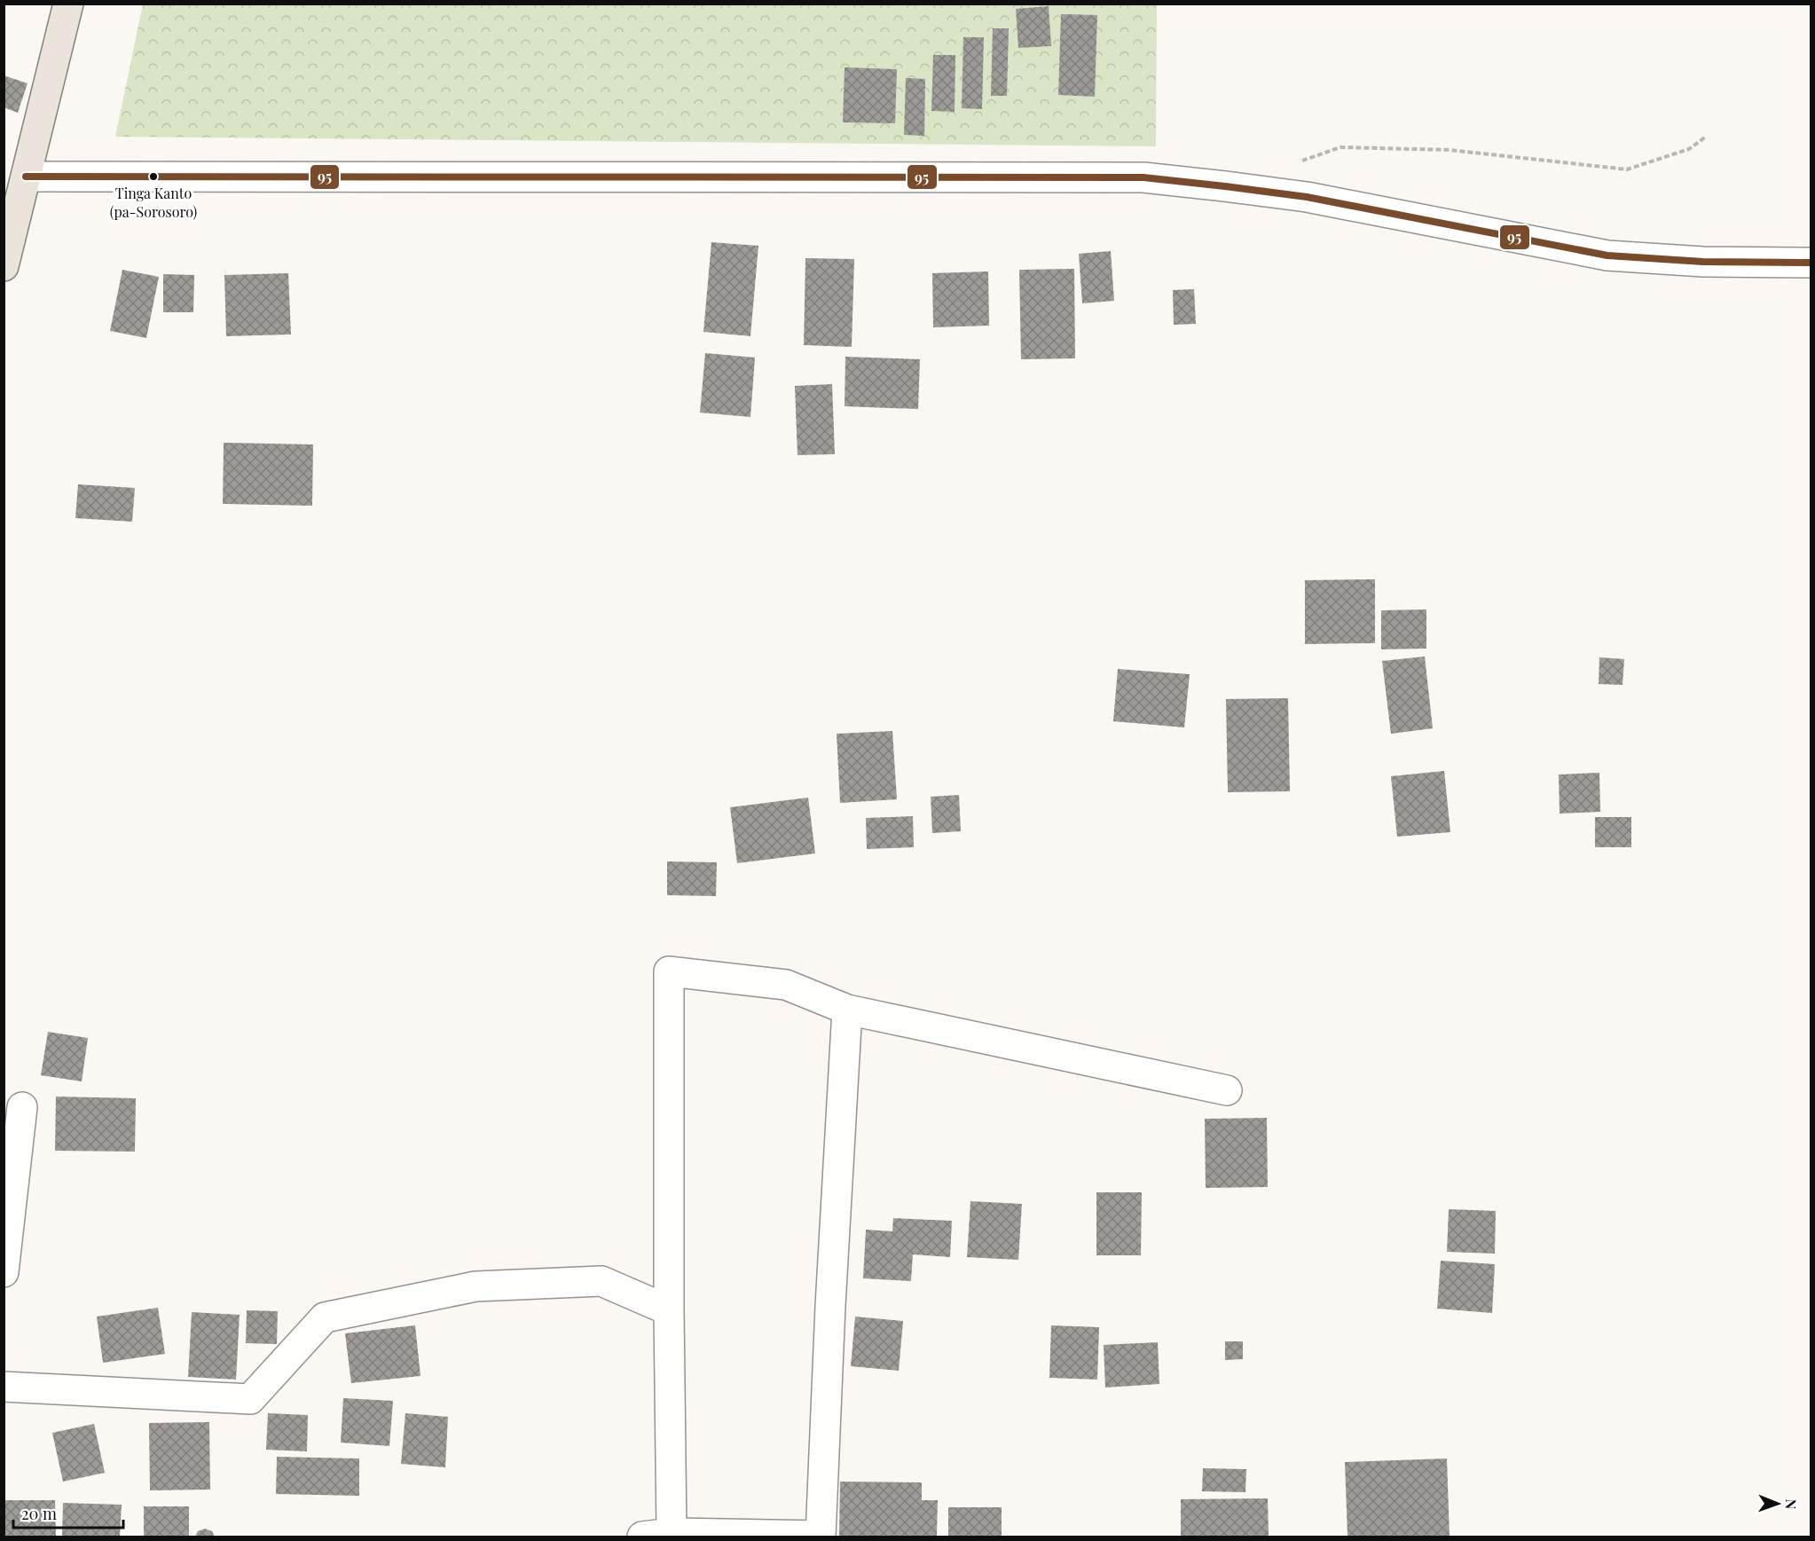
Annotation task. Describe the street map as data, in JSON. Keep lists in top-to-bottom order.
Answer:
{
  "places": ["Tinga Kanto (pa-Sorosoro)"],
  "lines": ["transit line 95"],
  "scale_bar": "20 m",
  "north": "right"
}
